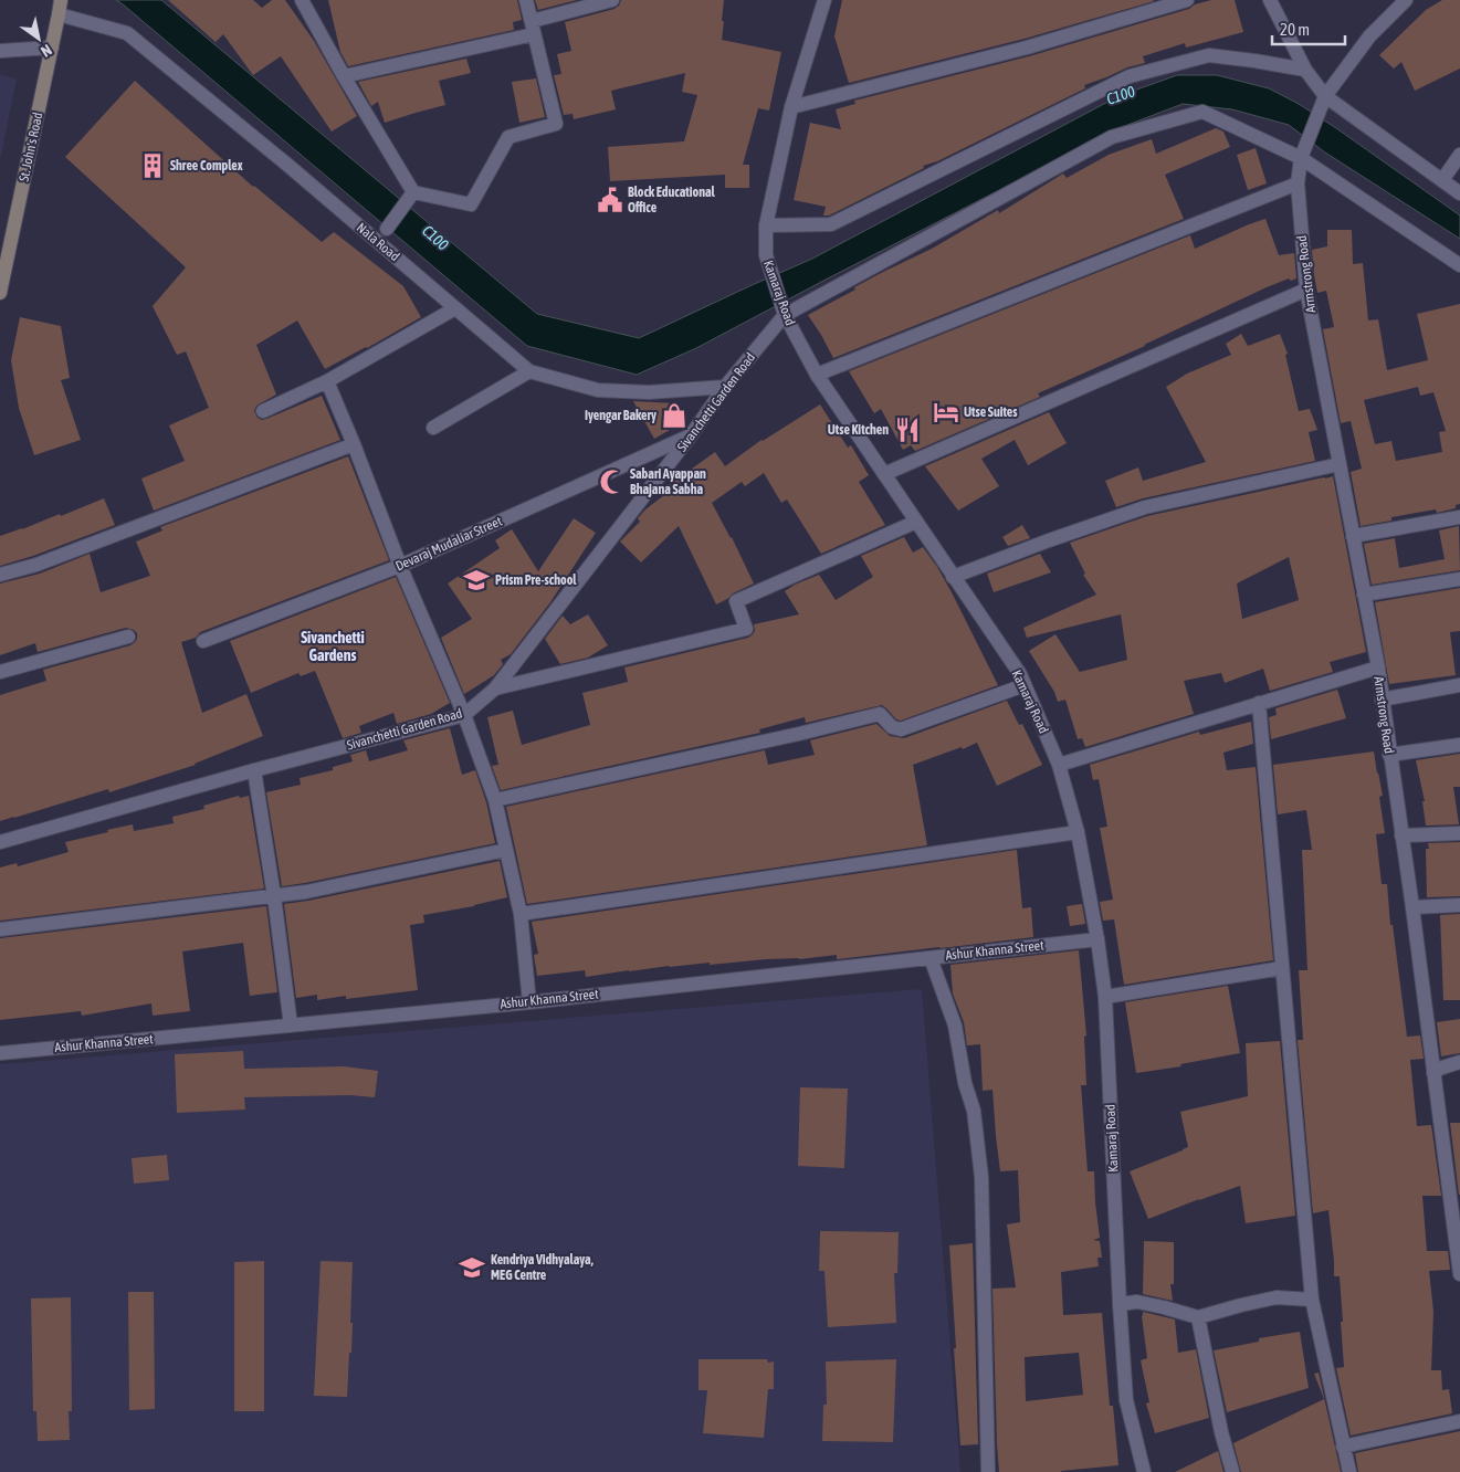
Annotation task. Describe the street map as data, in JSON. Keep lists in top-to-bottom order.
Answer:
{
  "streets": {
    "main road": ["St. John's Road"],
    "street": [
      "Nala Road",
      "Armstrong Road",
      "Kamaraj Road",
      "Sivanchetti Garden Road",
      "Devaraj Mudaliar Street",
      "Ashur Khanna Street"
    ]
  },
  "crossings": [
    ["St. John's Road", "Nala Road"],
    ["Nala Road", "Sivanchetti Garden Road"],
    ["Armstrong Road", "Sivanchetti Garden Road"],
    ["Kamaraj Road", "Sivanchetti Garden Road"],
    ["Kamaraj Road", "Ashur Khanna Street"],
    ["Sivanchetti Garden Road", "Devaraj Mudaliar Street"]
  ],
  "districts": ["Sivanchetti Gardens"],
  "water": ["C100"],
  "places": {
    "building": ["Shree Complex"],
    "public building": ["Block Educational Office"],
    "hotel": ["Utse Suites"],
    "shop": ["Iyengar Bakery"],
    "restaurant": ["Utse Kitchen"],
    "mosque": ["Sabari Ayappan Bhajana Sabha"],
    "school or university": ["Prism Pre-school", "Kendriya Vidhyalaya, MEG Centre"]
  },
  "scale_bar": "20 m",
  "north": "bottom right"
}
